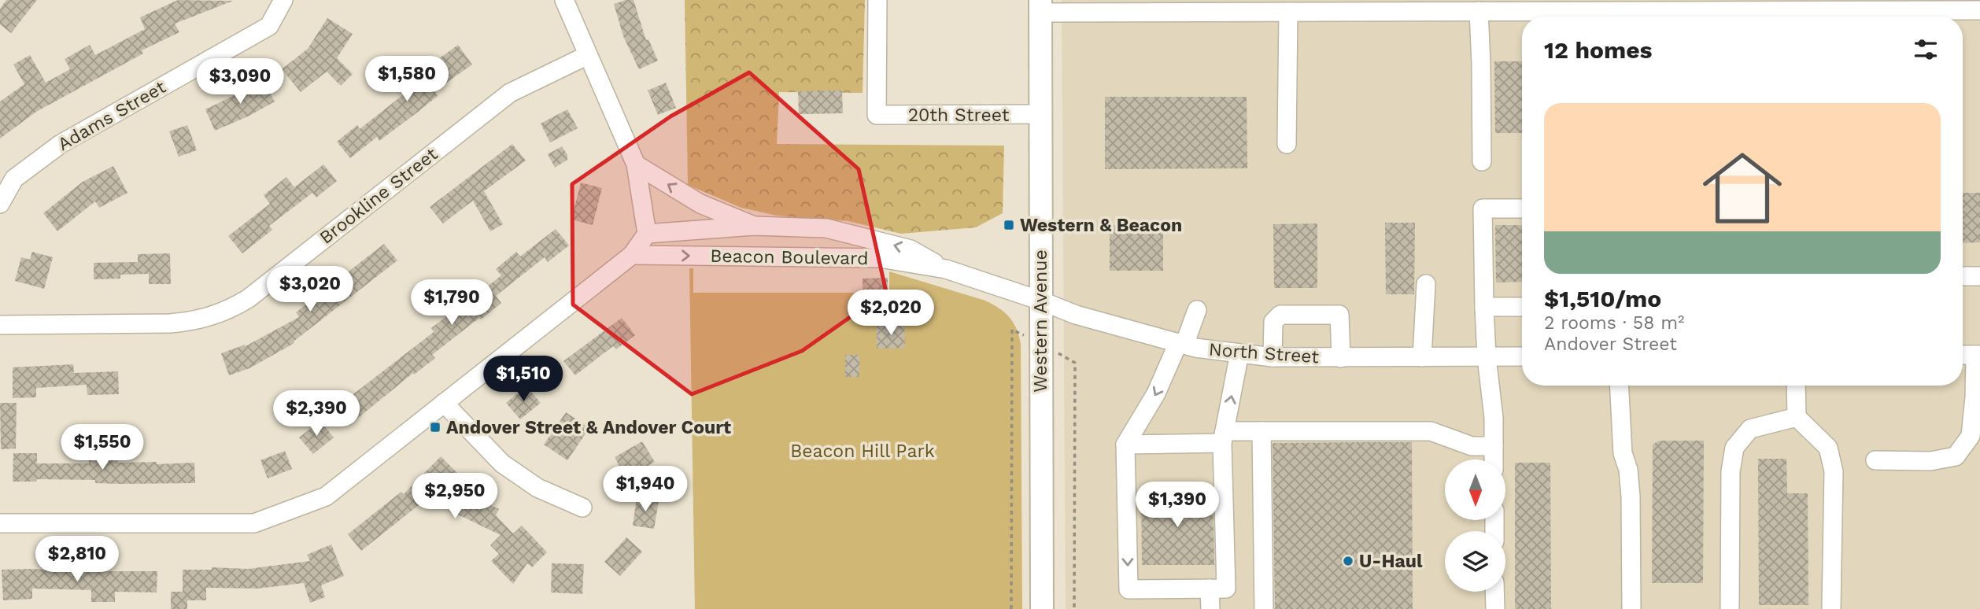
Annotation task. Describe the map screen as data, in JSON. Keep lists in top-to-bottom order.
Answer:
{
  "streets": {
    "main road": ["Western Avenue"],
    "street": [
      "20th Street",
      "Adams Street",
      "Brookline Street",
      "Beacon Boulevard",
      "North Street"
    ]
  },
  "crossings": [
    ["20th Street", "Western Avenue"],
    ["Beacon Boulevard", "Western Avenue"],
    ["Beacon Boulevard", "North Street"],
    ["Western Avenue", "North Street"]
  ],
  "parks": ["Beacon Hill Park"],
  "places": {
    "transit": ["Western & Beacon", "Andover Street & Andover Court"],
    "other": ["U-Haul"]
  },
  "north": "bottom",
  "page": {
    "heading": "12 homes",
    "price": [
      "$1,580",
      "$3,090",
      "$3,020",
      "$1,790",
      "$2,020",
      "$1,510",
      "$2,390",
      "$1,550",
      "$1,940",
      "$2,950",
      "$1,390",
      "$2,810"
    ],
    "list": [
      {
        "name": "$1,510/mo",
        "note": "2 rooms · 58 m² · Andover Street"
      }
    ]
  }
}
